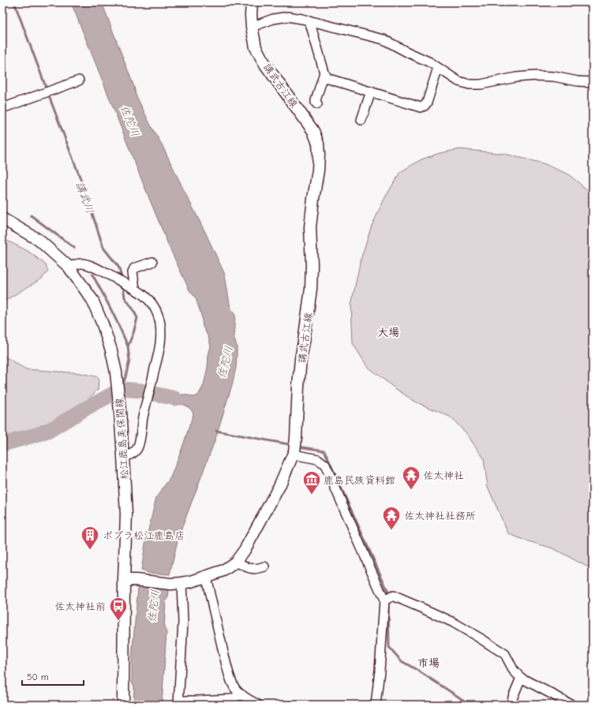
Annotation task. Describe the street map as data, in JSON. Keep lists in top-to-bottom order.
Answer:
{
  "streets": {
    "main road": ["講武古江線", "松江鹿島美保関線"]
  },
  "crossings": [
    ["講武古江線", "松江鹿島美保関線"]
  ],
  "districts": ["大場", "市場"],
  "water": ["佐陀川", "講武川"],
  "places": {
    "temple": ["佐太神社", "佐太神社社務所"],
    "museum": ["鹿島民族資料館"],
    "building": ["ポプラ松江鹿島店"],
    "bus stop": ["佐太神社前"]
  },
  "scale_bar": "50 m"
}
